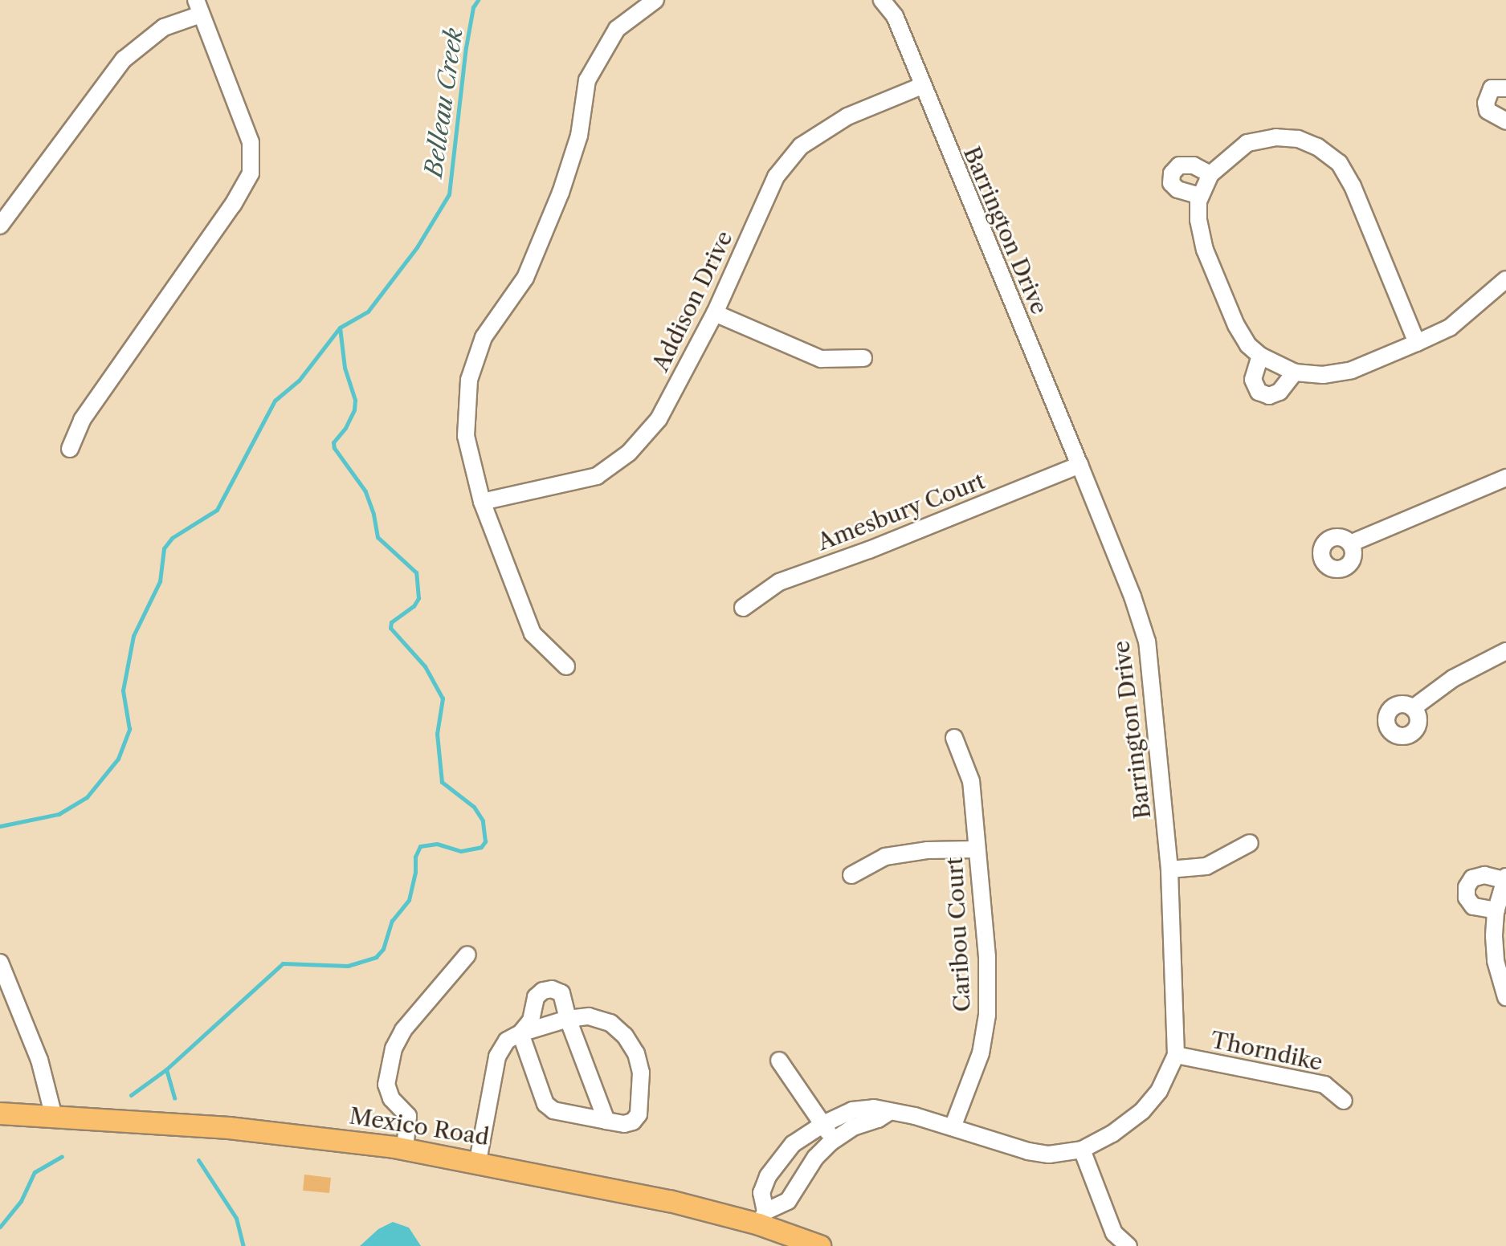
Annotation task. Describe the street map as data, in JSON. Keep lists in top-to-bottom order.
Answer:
{
  "streets": {
    "main road": ["Mexico Road"],
    "street": [
      "Barrington Drive",
      "Addison Drive",
      "Amesbury Court",
      "Caribou Court",
      "Thorndike"
    ]
  },
  "crossings": [
    ["Barrington Drive", "Addison Drive"],
    ["Barrington Drive", "Amesbury Court"],
    ["Barrington Drive", "Caribou Court"],
    ["Barrington Drive", "Thorndike"],
    ["Barrington Drive", "Mexico Road"]
  ],
  "water": ["Belleau Creek"]
}
